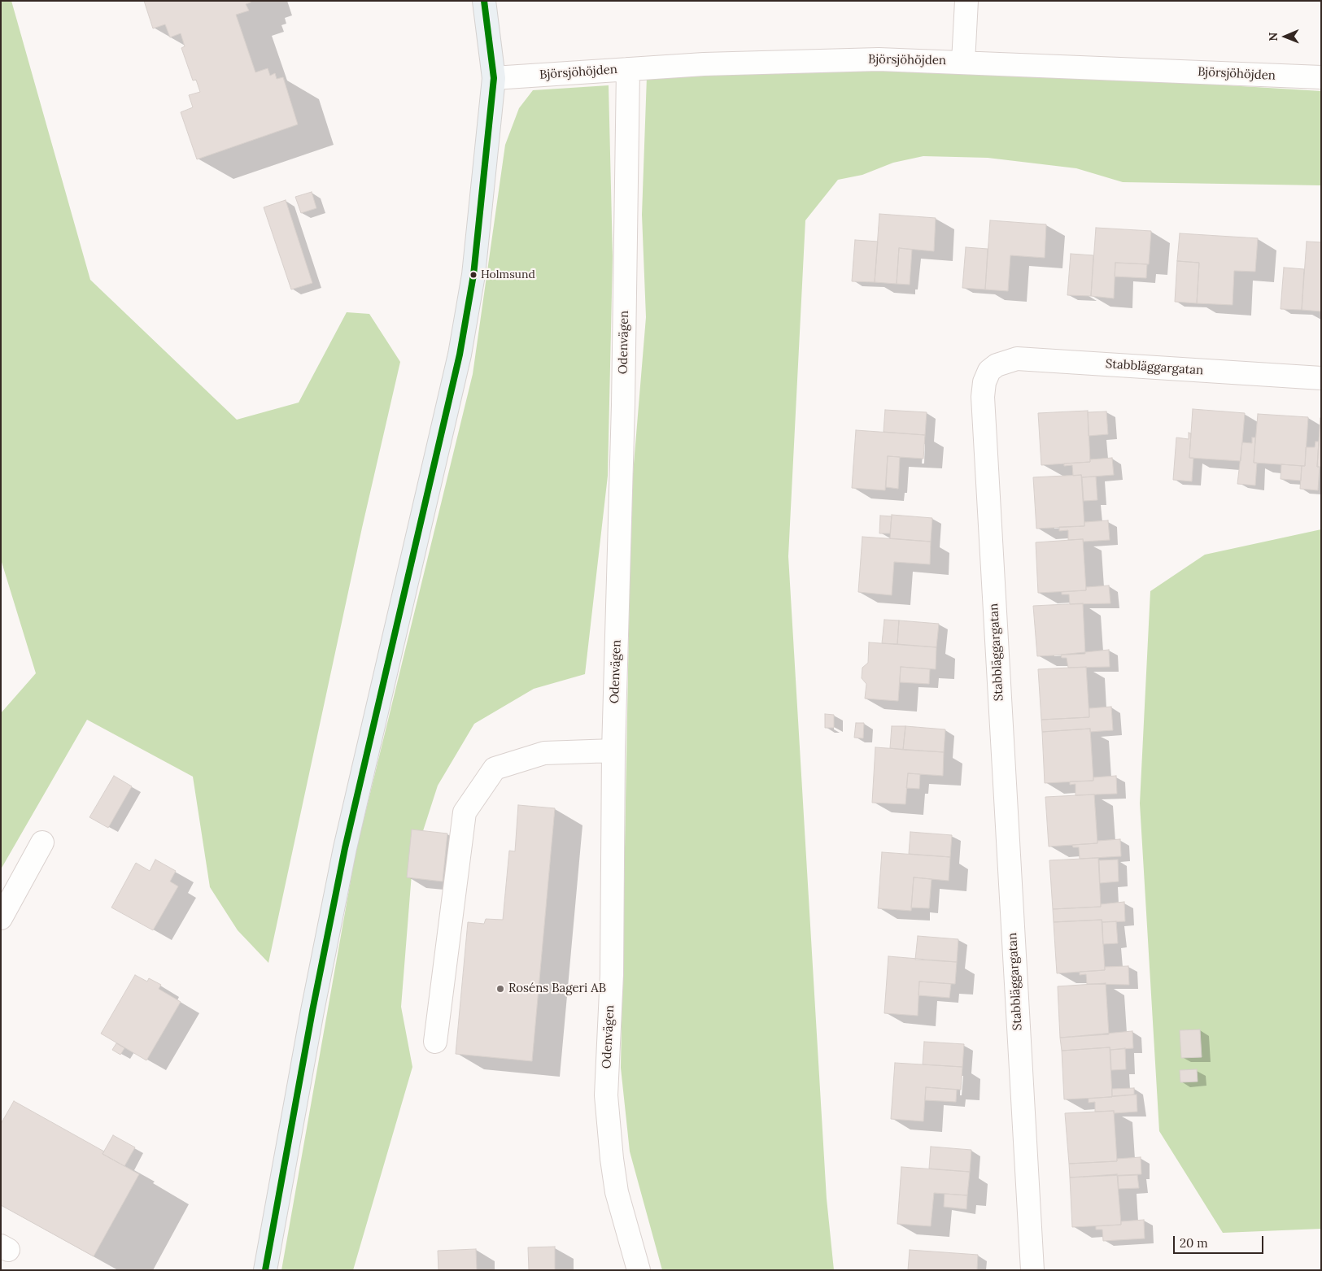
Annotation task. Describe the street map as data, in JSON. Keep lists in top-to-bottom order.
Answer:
{
  "streets": {
    "street": ["Björsjöhöjden", "Odenvägen", "Stabbläggargatan"]
  },
  "crossings": [
    ["Björsjöhöjden", "Odenvägen"]
  ],
  "places": ["Holmsund", "Roséns Bageri AB"],
  "scale_bar": "20 m",
  "north": "left"
}
